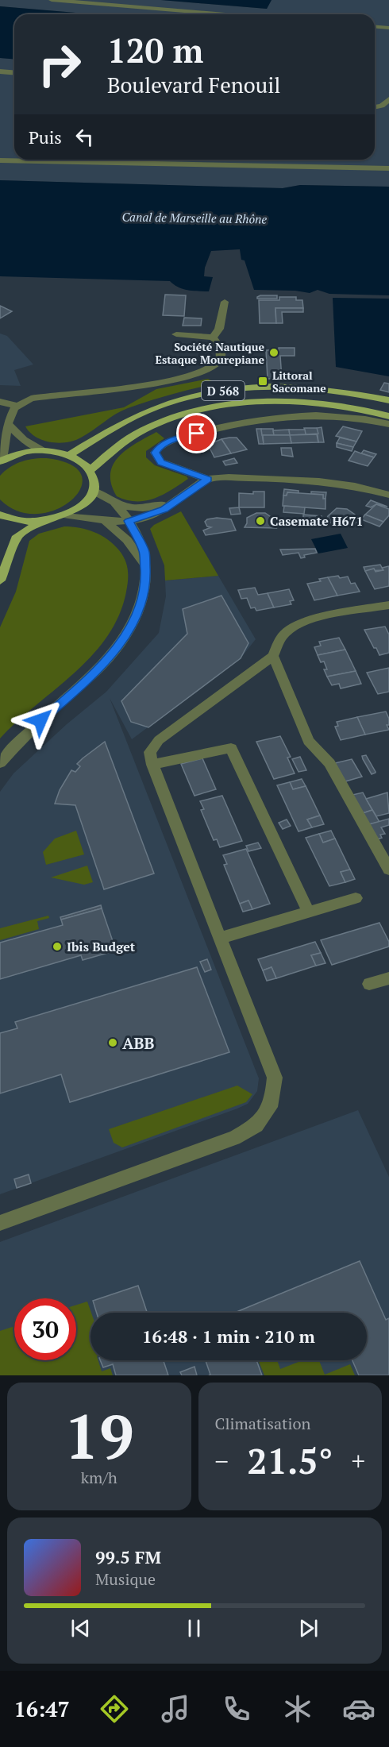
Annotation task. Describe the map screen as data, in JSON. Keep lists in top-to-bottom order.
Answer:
{
  "streets": {
    "main road": ["D 568"]
  },
  "water": ["Canal de Marseille au Rhône"],
  "places": {
    "other": [
      "Société Nautique Estaque Mourepiane",
      "Casemate H671",
      "Ibis Budget",
      "ABB"
    ],
    "transit": ["Littoral Sacomane"]
  },
  "page": {
    "turn": ["120 m", "Boulevard Fenouil"],
    "then": "Puis",
    "limit": "30",
    "trip": "16:48 · 1 min · 210 m",
    "tile": [
      ["19", "km/h"],
      "Climatisation"
    ],
    "heat": ["−", "21.5°", "+"],
    "song": ["99.5 FM", "Musique"],
    "tabs": "16:47"
  }
}
